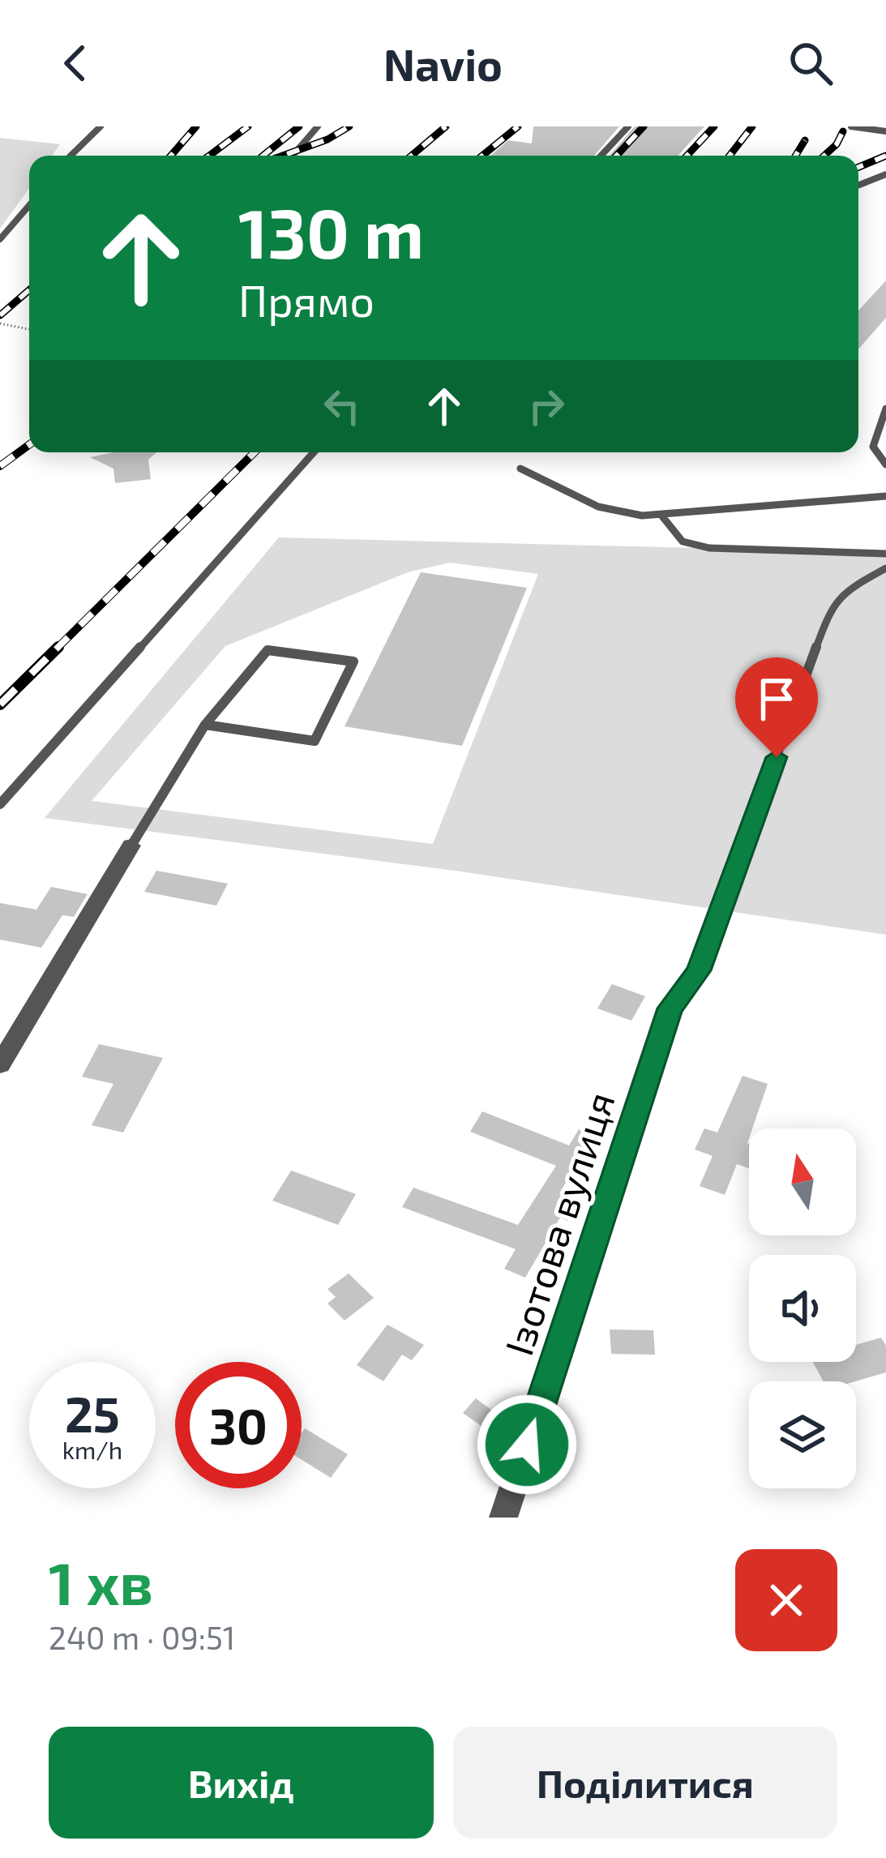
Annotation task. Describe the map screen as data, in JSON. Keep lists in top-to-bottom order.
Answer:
{
  "streets": {
    "street": ["Ізотова вулиця"]
  },
  "north": "top",
  "page": {
    "header": "Navio",
    "turn": ["130 m", "Прямо"],
    "speed": "25 km/h",
    "limit": "30",
    "heading": ["1 хв", "240 m · 09:51"],
    "buttons": ["Вихід", "Поділитися"]
  }
}
